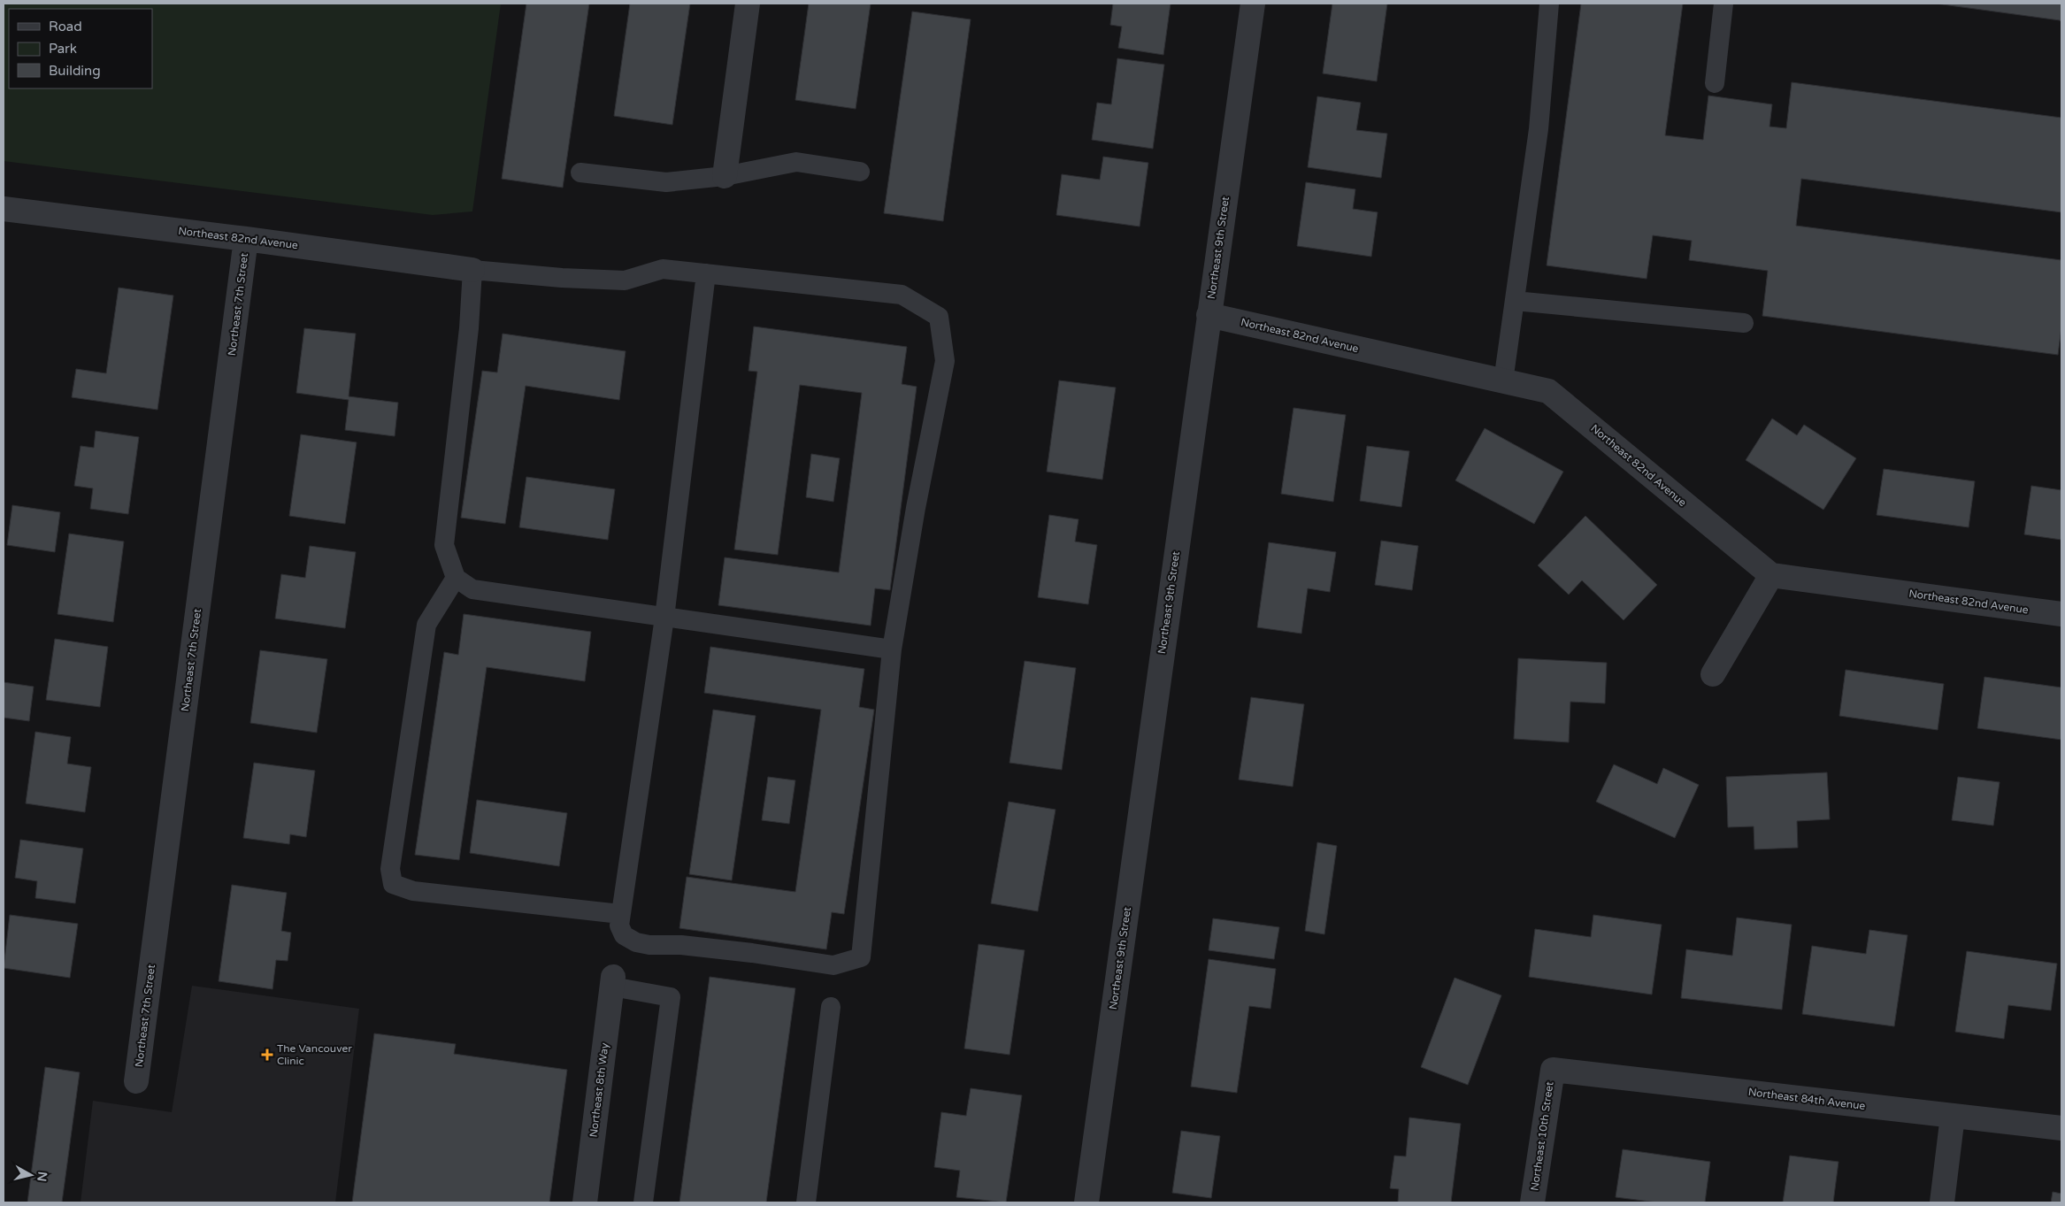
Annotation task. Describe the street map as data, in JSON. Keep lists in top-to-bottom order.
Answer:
{
  "streets": {
    "street": [
      "Northeast 82nd Avenue",
      "Northeast 9th Street",
      "Northeast 7th Street",
      "Northeast 8th Way",
      "Northeast 84th Avenue",
      "Northeast 10th Street"
    ]
  },
  "crossings": [
    ["Northeast 82nd Avenue", "Northeast 9th Street"],
    ["Northeast 82nd Avenue", "Northeast 7th Street"],
    ["Northeast 84th Avenue", "Northeast 10th Street"]
  ],
  "places": {
    "health": ["The Vancouver Clinic"]
  },
  "legend": ["Road", "Park", "Building"],
  "north": "right"
}
